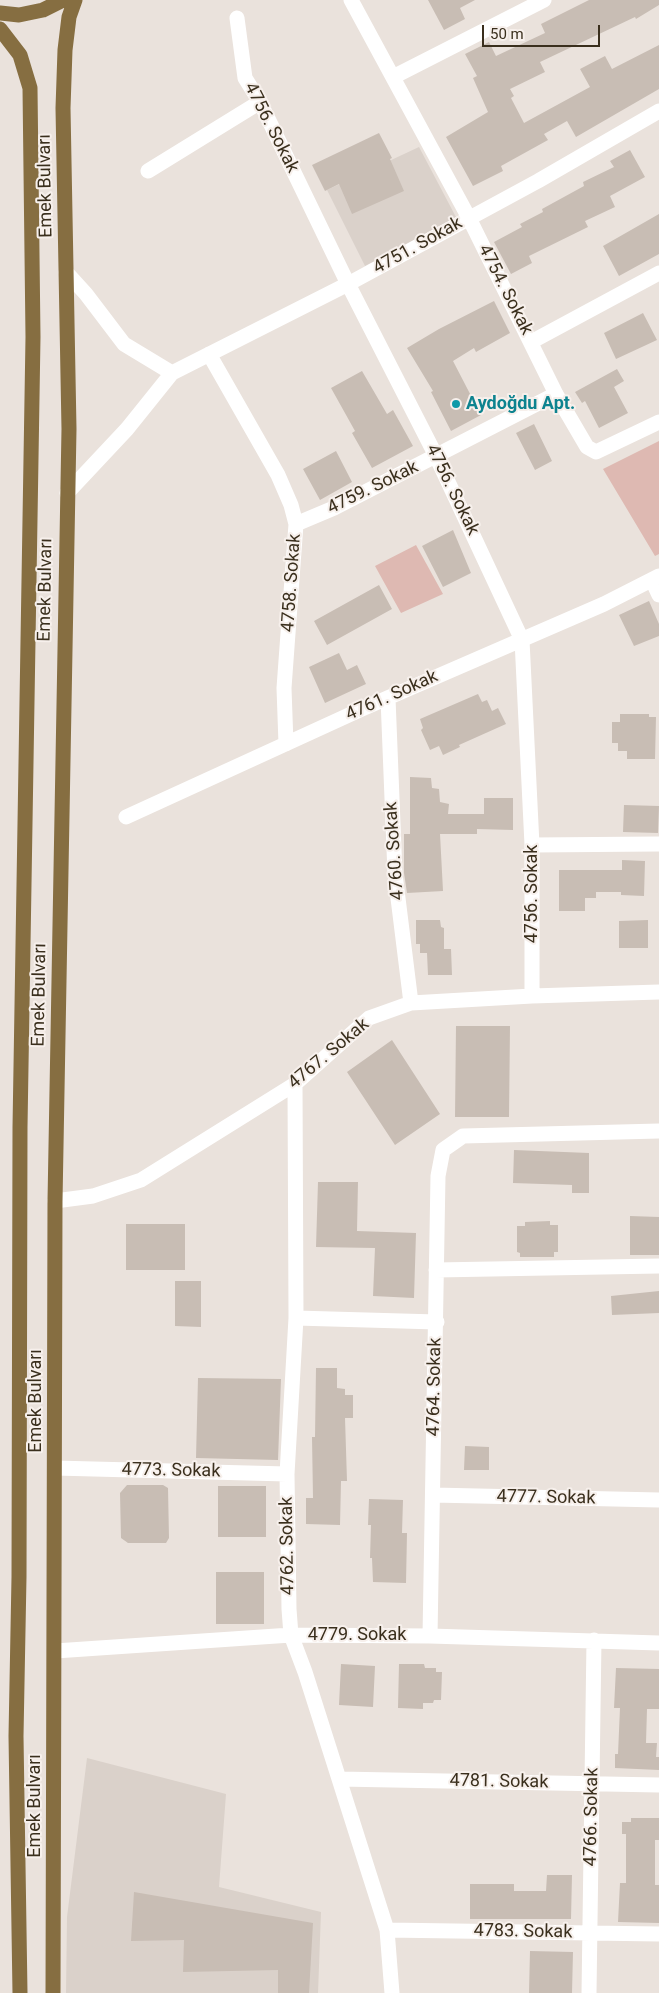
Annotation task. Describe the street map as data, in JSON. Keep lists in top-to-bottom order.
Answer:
{
  "streets": {
    "highway": ["Emek Bulvarı"],
    "street": [
      "4756. Sokak",
      "4751. Sokak",
      "4754. Sokak",
      "4759. Sokak",
      "4758. Sokak",
      "4761. Sokak",
      "4760. Sokak",
      "4767. Sokak",
      "4764. Sokak",
      "4773. Sokak",
      "4777. Sokak",
      "4762. Sokak",
      "4779. Sokak",
      "4781. Sokak",
      "4766. Sokak",
      "4783. Sokak"
    ]
  },
  "crossings": [
    ["4756. Sokak", "4751. Sokak"],
    ["4756. Sokak", "4759. Sokak"],
    ["4756. Sokak", "4761. Sokak"],
    ["4756. Sokak", "4767. Sokak"],
    ["Emek Bulvarı", "4767. Sokak"],
    ["Emek Bulvarı", "4773. Sokak"],
    ["Emek Bulvarı", "4779. Sokak"],
    ["4751. Sokak", "4754. Sokak"],
    ["4751. Sokak", "4758. Sokak"],
    ["4754. Sokak", "4759. Sokak"],
    ["4759. Sokak", "4758. Sokak"],
    ["4758. Sokak", "4761. Sokak"],
    ["4761. Sokak", "4760. Sokak"],
    ["4760. Sokak", "4767. Sokak"],
    ["4767. Sokak", "4762. Sokak"],
    ["4764. Sokak", "4777. Sokak"],
    ["4764. Sokak", "4779. Sokak"],
    ["4773. Sokak", "4762. Sokak"],
    ["4762. Sokak", "4779. Sokak"],
    ["4762. Sokak", "4781. Sokak"],
    ["4762. Sokak", "4783. Sokak"],
    ["4779. Sokak", "4766. Sokak"],
    ["4781. Sokak", "4766. Sokak"],
    ["4766. Sokak", "4783. Sokak"]
  ],
  "places": ["Aydoğdu Apt."],
  "scale_bar": "50 m"
}
